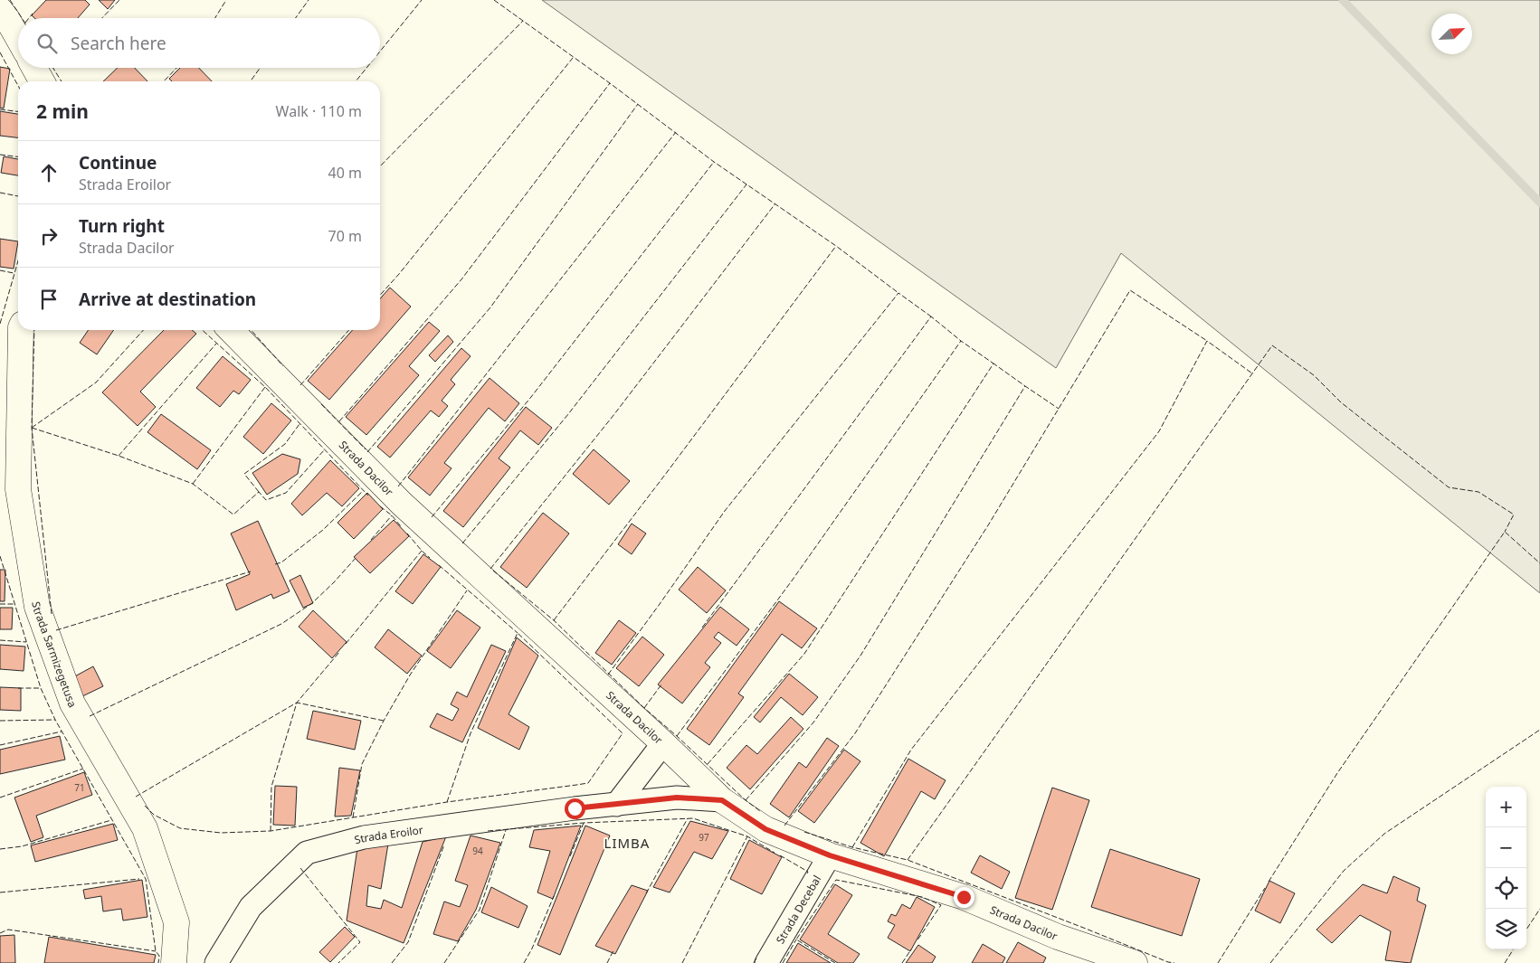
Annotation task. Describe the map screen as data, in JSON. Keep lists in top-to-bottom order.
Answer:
{
  "streets": {
    "main road": ["Strada Dacilor", "Strada Sarmizegetusa"],
    "street": ["Strada Eroilor", "Strada Decebal"]
  },
  "crossings": [
    ["Strada Dacilor", "Strada Eroilor"],
    ["Strada Dacilor", "Strada Decebal"]
  ],
  "districts": ["LIMBA"],
  "house_numbers": ["71", "97", "94"],
  "north": "top right",
  "page": {
    "search": "Search here",
    "heading": ["2 min", "Walk · 110 m"],
    "list": [
      ["Continue", "Strada Eroilor", "40 m"],
      ["Turn right", "Strada Dacilor", "70 m"],
      "Arrive at destination"
    ],
    "map_buttons": ["+", "−"]
  }
}
